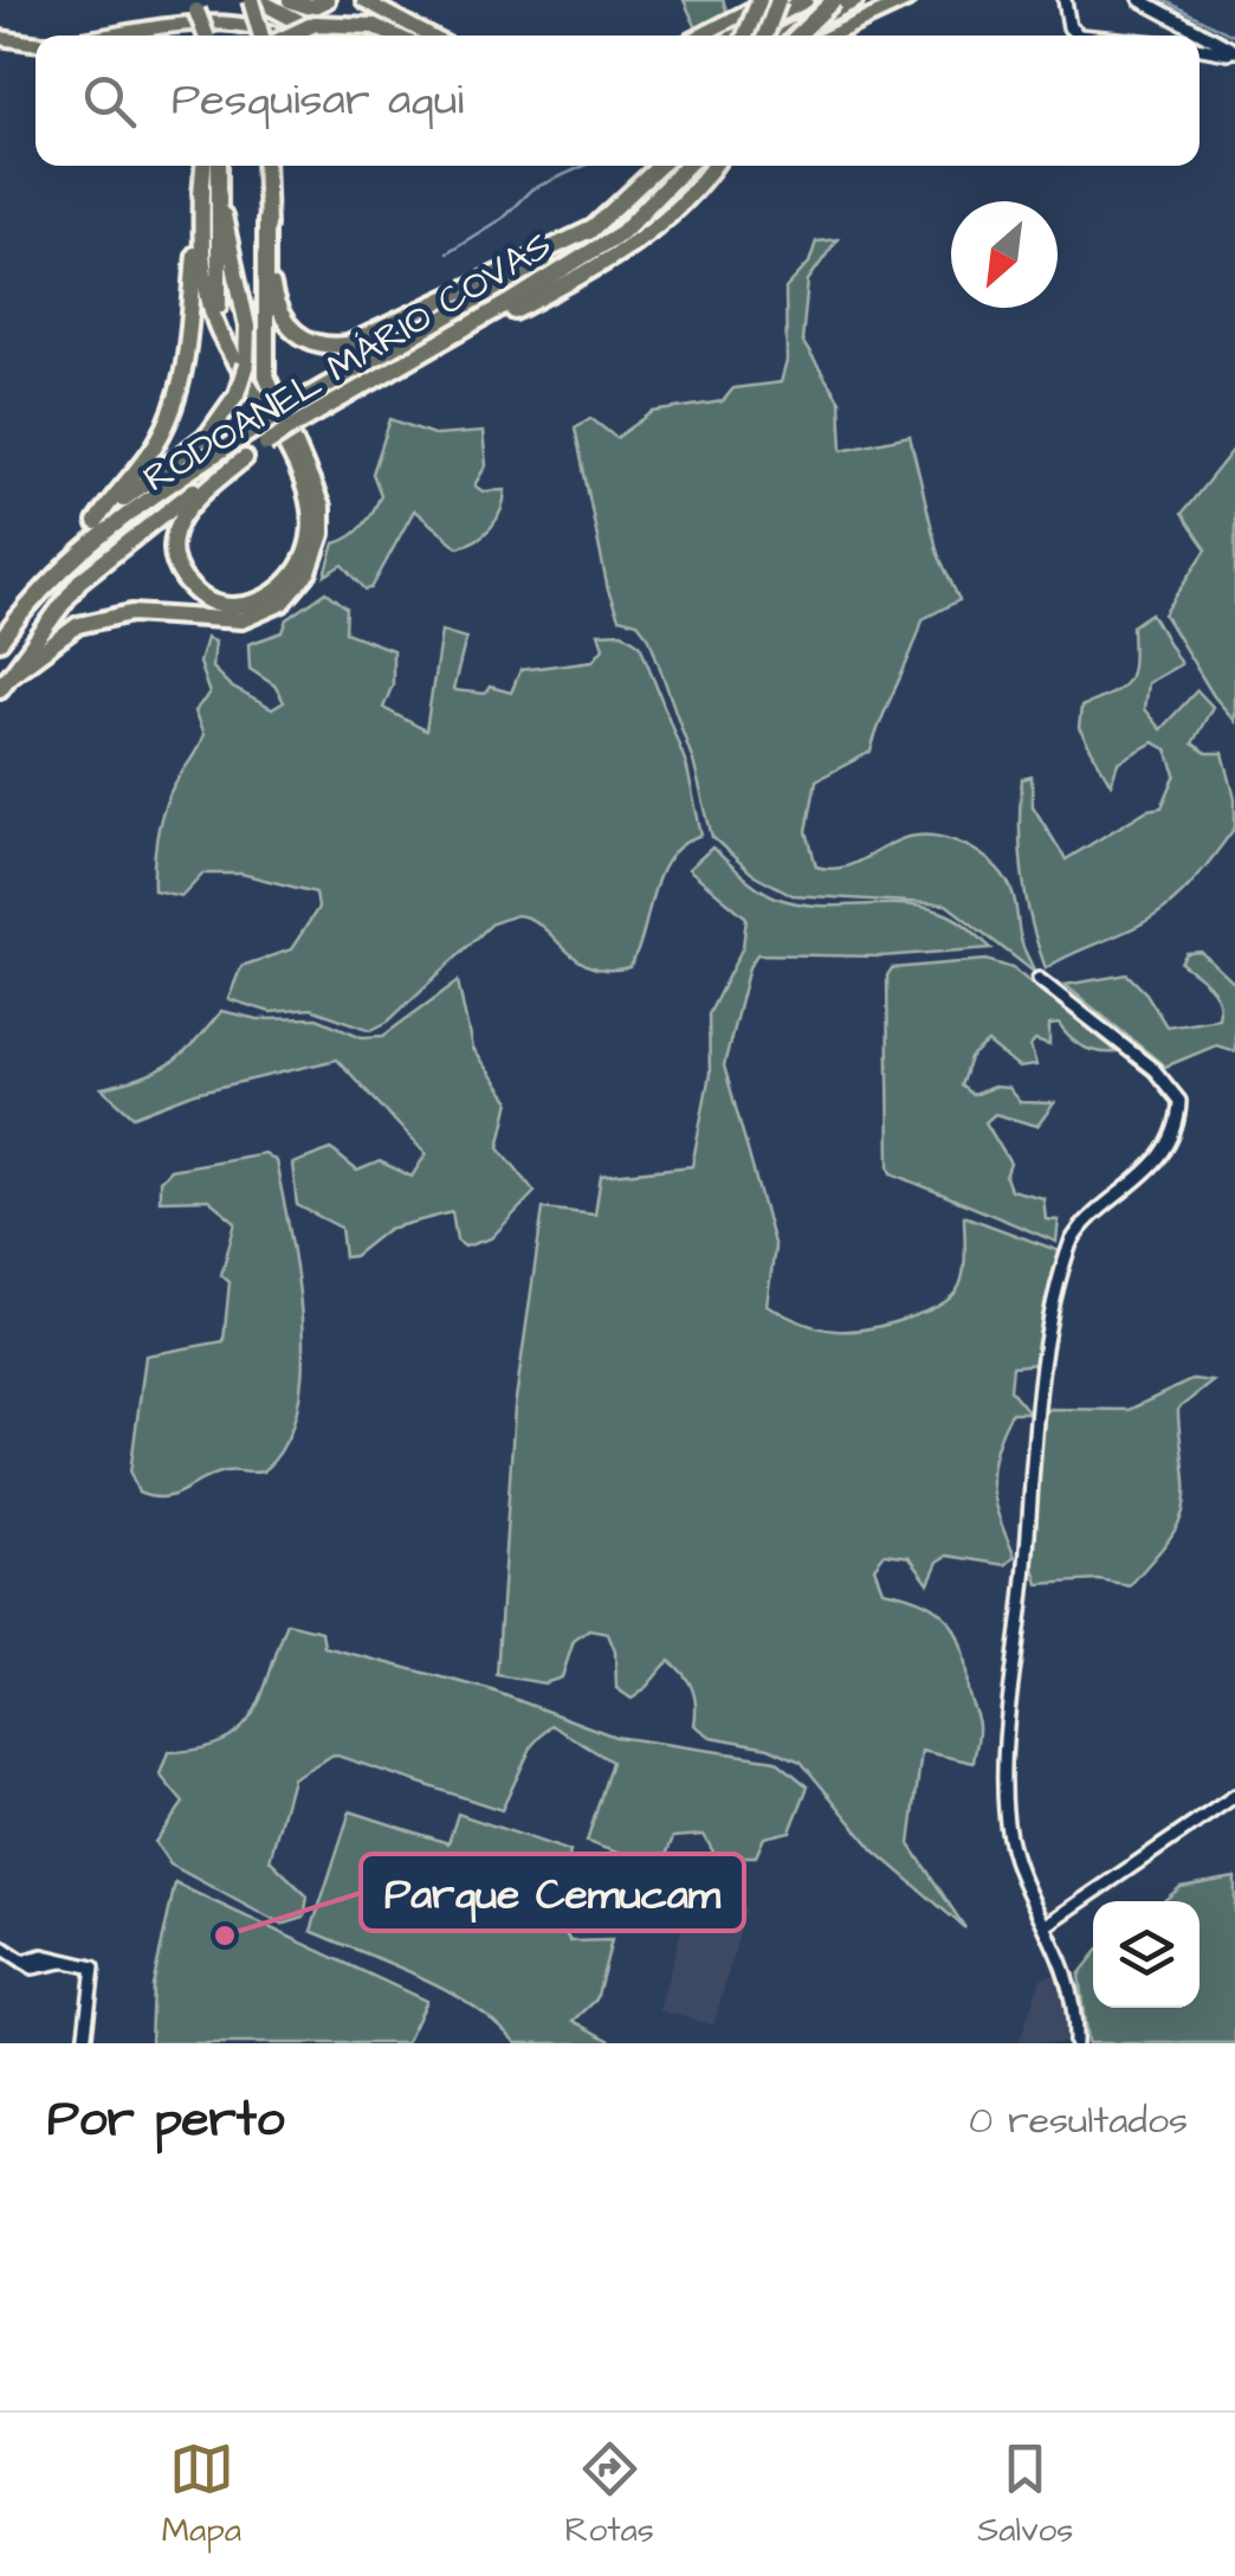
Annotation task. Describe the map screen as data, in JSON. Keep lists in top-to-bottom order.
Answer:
{
  "streets": {
    "highway": ["RODOANEL MÁRIO COVAS"]
  },
  "places": ["Parque Cemucam"],
  "north": "bottom left",
  "page": {
    "search": "Pesquisar aqui",
    "heading": ["Por perto", "0 resultados"],
    "nav": ["Mapa", "Rotas", "Salvos"]
  }
}
